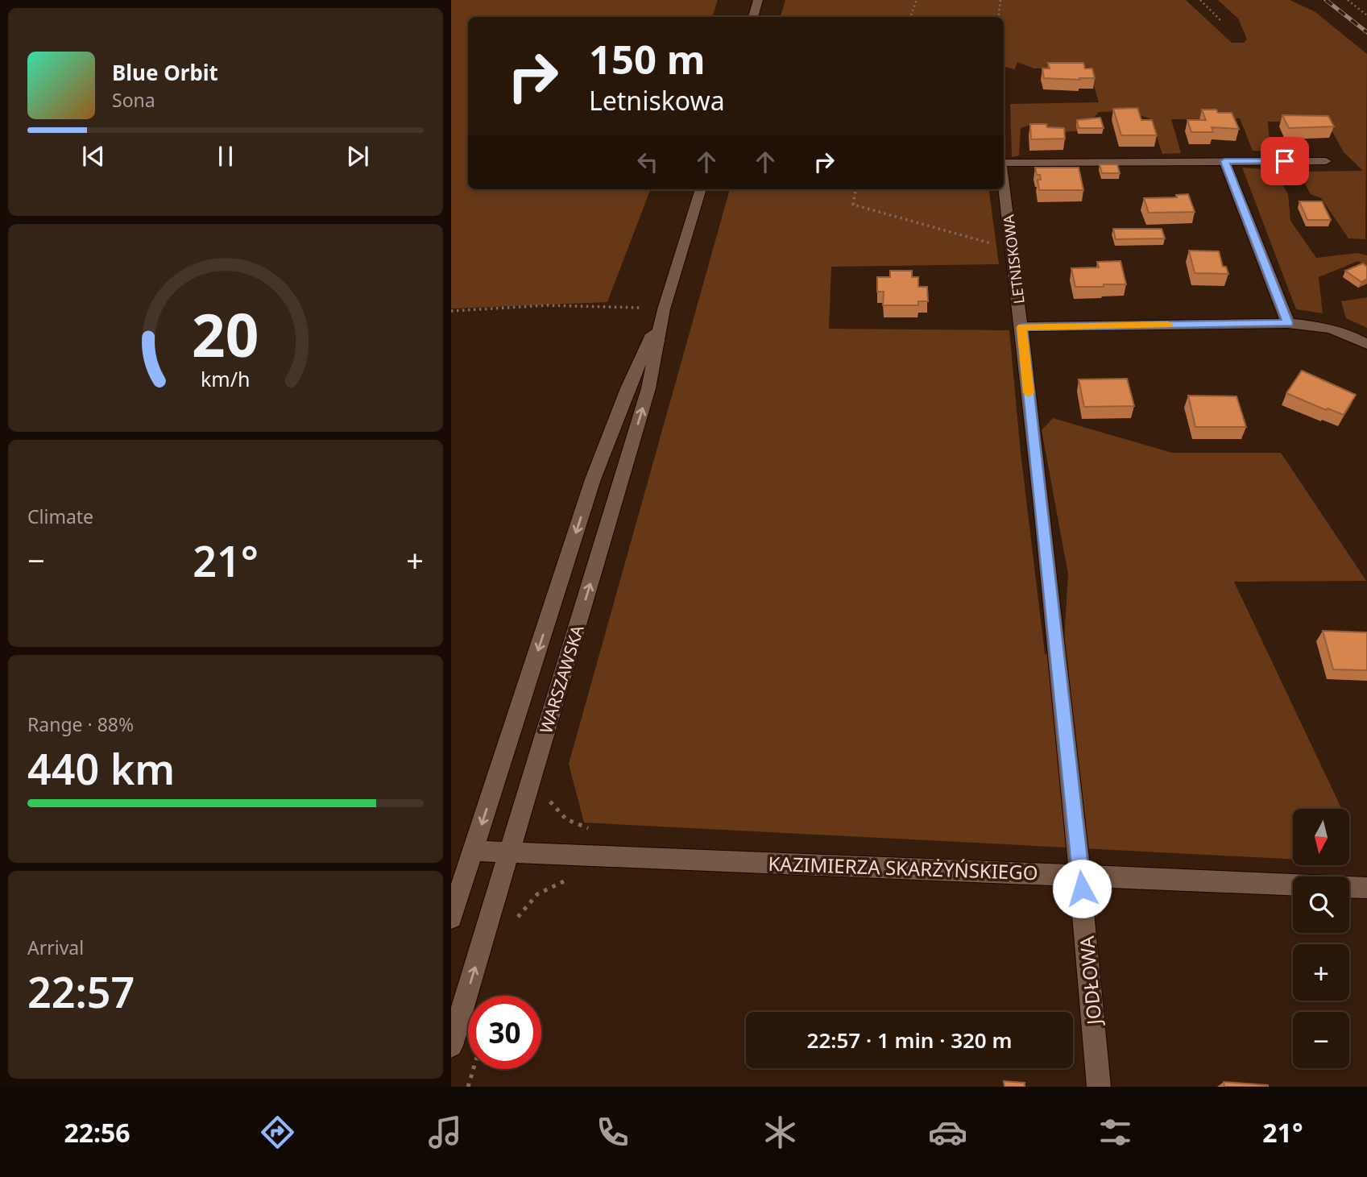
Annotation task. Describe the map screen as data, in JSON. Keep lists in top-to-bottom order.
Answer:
{
  "streets": {
    "street": [
      "LETNISKOWA",
      "WARSZAWSKA",
      "KAZIMIERZA SKARŻYŃSKIEGO",
      "JODŁOWA"
    ]
  },
  "crossings": [
    ["LETNISKOWA", "JODŁOWA"],
    ["WARSZAWSKA", "KAZIMIERZA SKARŻYŃSKIEGO"],
    ["KAZIMIERZA SKARŻYŃSKIEGO", "JODŁOWA"]
  ],
  "north": "bottom",
  "page": {
    "turn": ["150 m", "Letniskowa"],
    "song": ["Blue Orbit", "Sona"],
    "tile": [
      "Climate",
      ["Range · 88%", "440 km"],
      ["Arrival", "22:57"]
    ],
    "heat": ["−", "21°", "+"],
    "map_buttons": ["+", "−"],
    "limit": "30",
    "trip": "22:57 · 1 min · 320 m",
    "tabs": ["22:56", "21°"],
    "gauge": ["20", "km/h"]
  }
}
